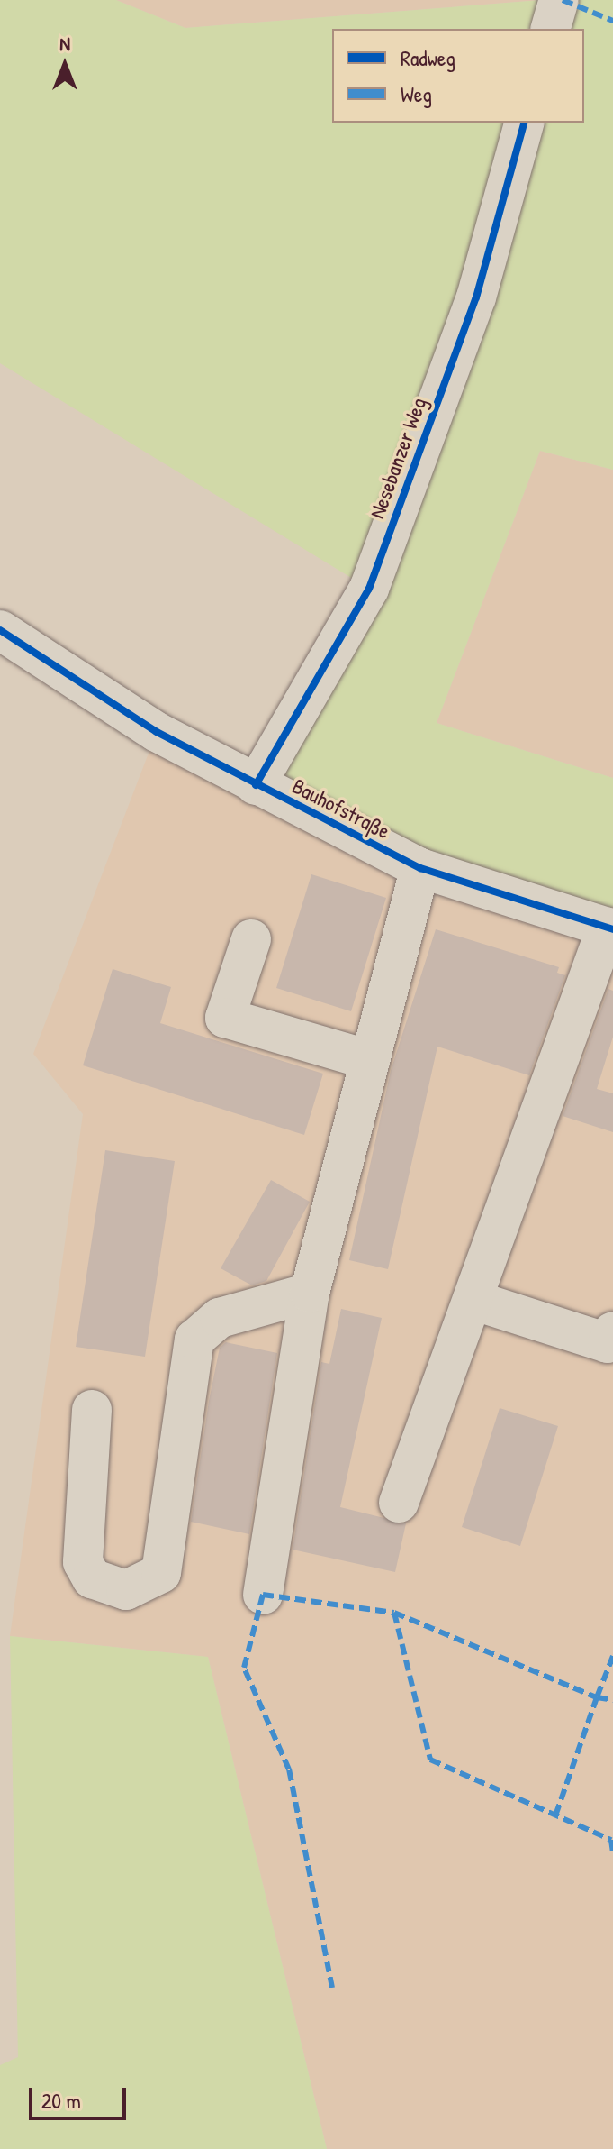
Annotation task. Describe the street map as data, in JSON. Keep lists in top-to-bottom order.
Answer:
{
  "streets": {
    "street": ["Nesebanzer Weg", "Bauhofstraße"]
  },
  "crossings": [
    ["Nesebanzer Weg", "Bauhofstraße"]
  ],
  "legend": ["Radweg", "Weg"],
  "scale_bar": "20 m",
  "north": "top"
}
